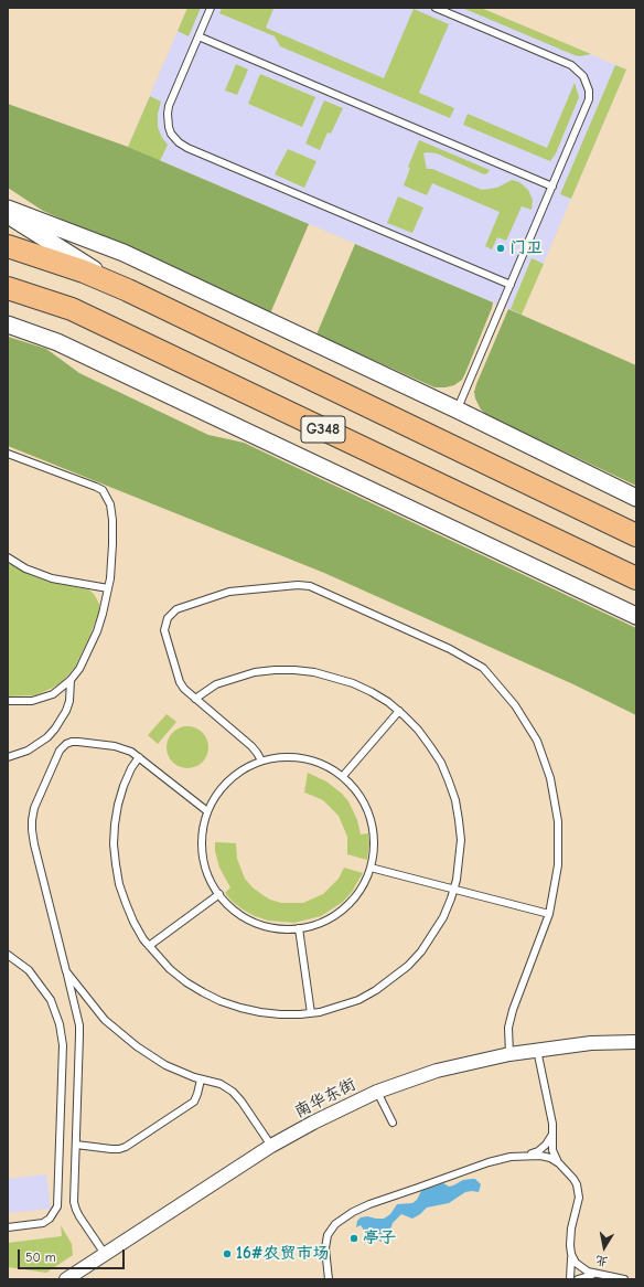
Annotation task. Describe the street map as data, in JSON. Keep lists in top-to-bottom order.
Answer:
{
  "streets": {
    "highway": ["G348"],
    "street": ["南华东街"]
  },
  "places": ["门卫", "亭子", "16#农贸市场"],
  "scale_bar": "50 m",
  "north": "bottom"
}
